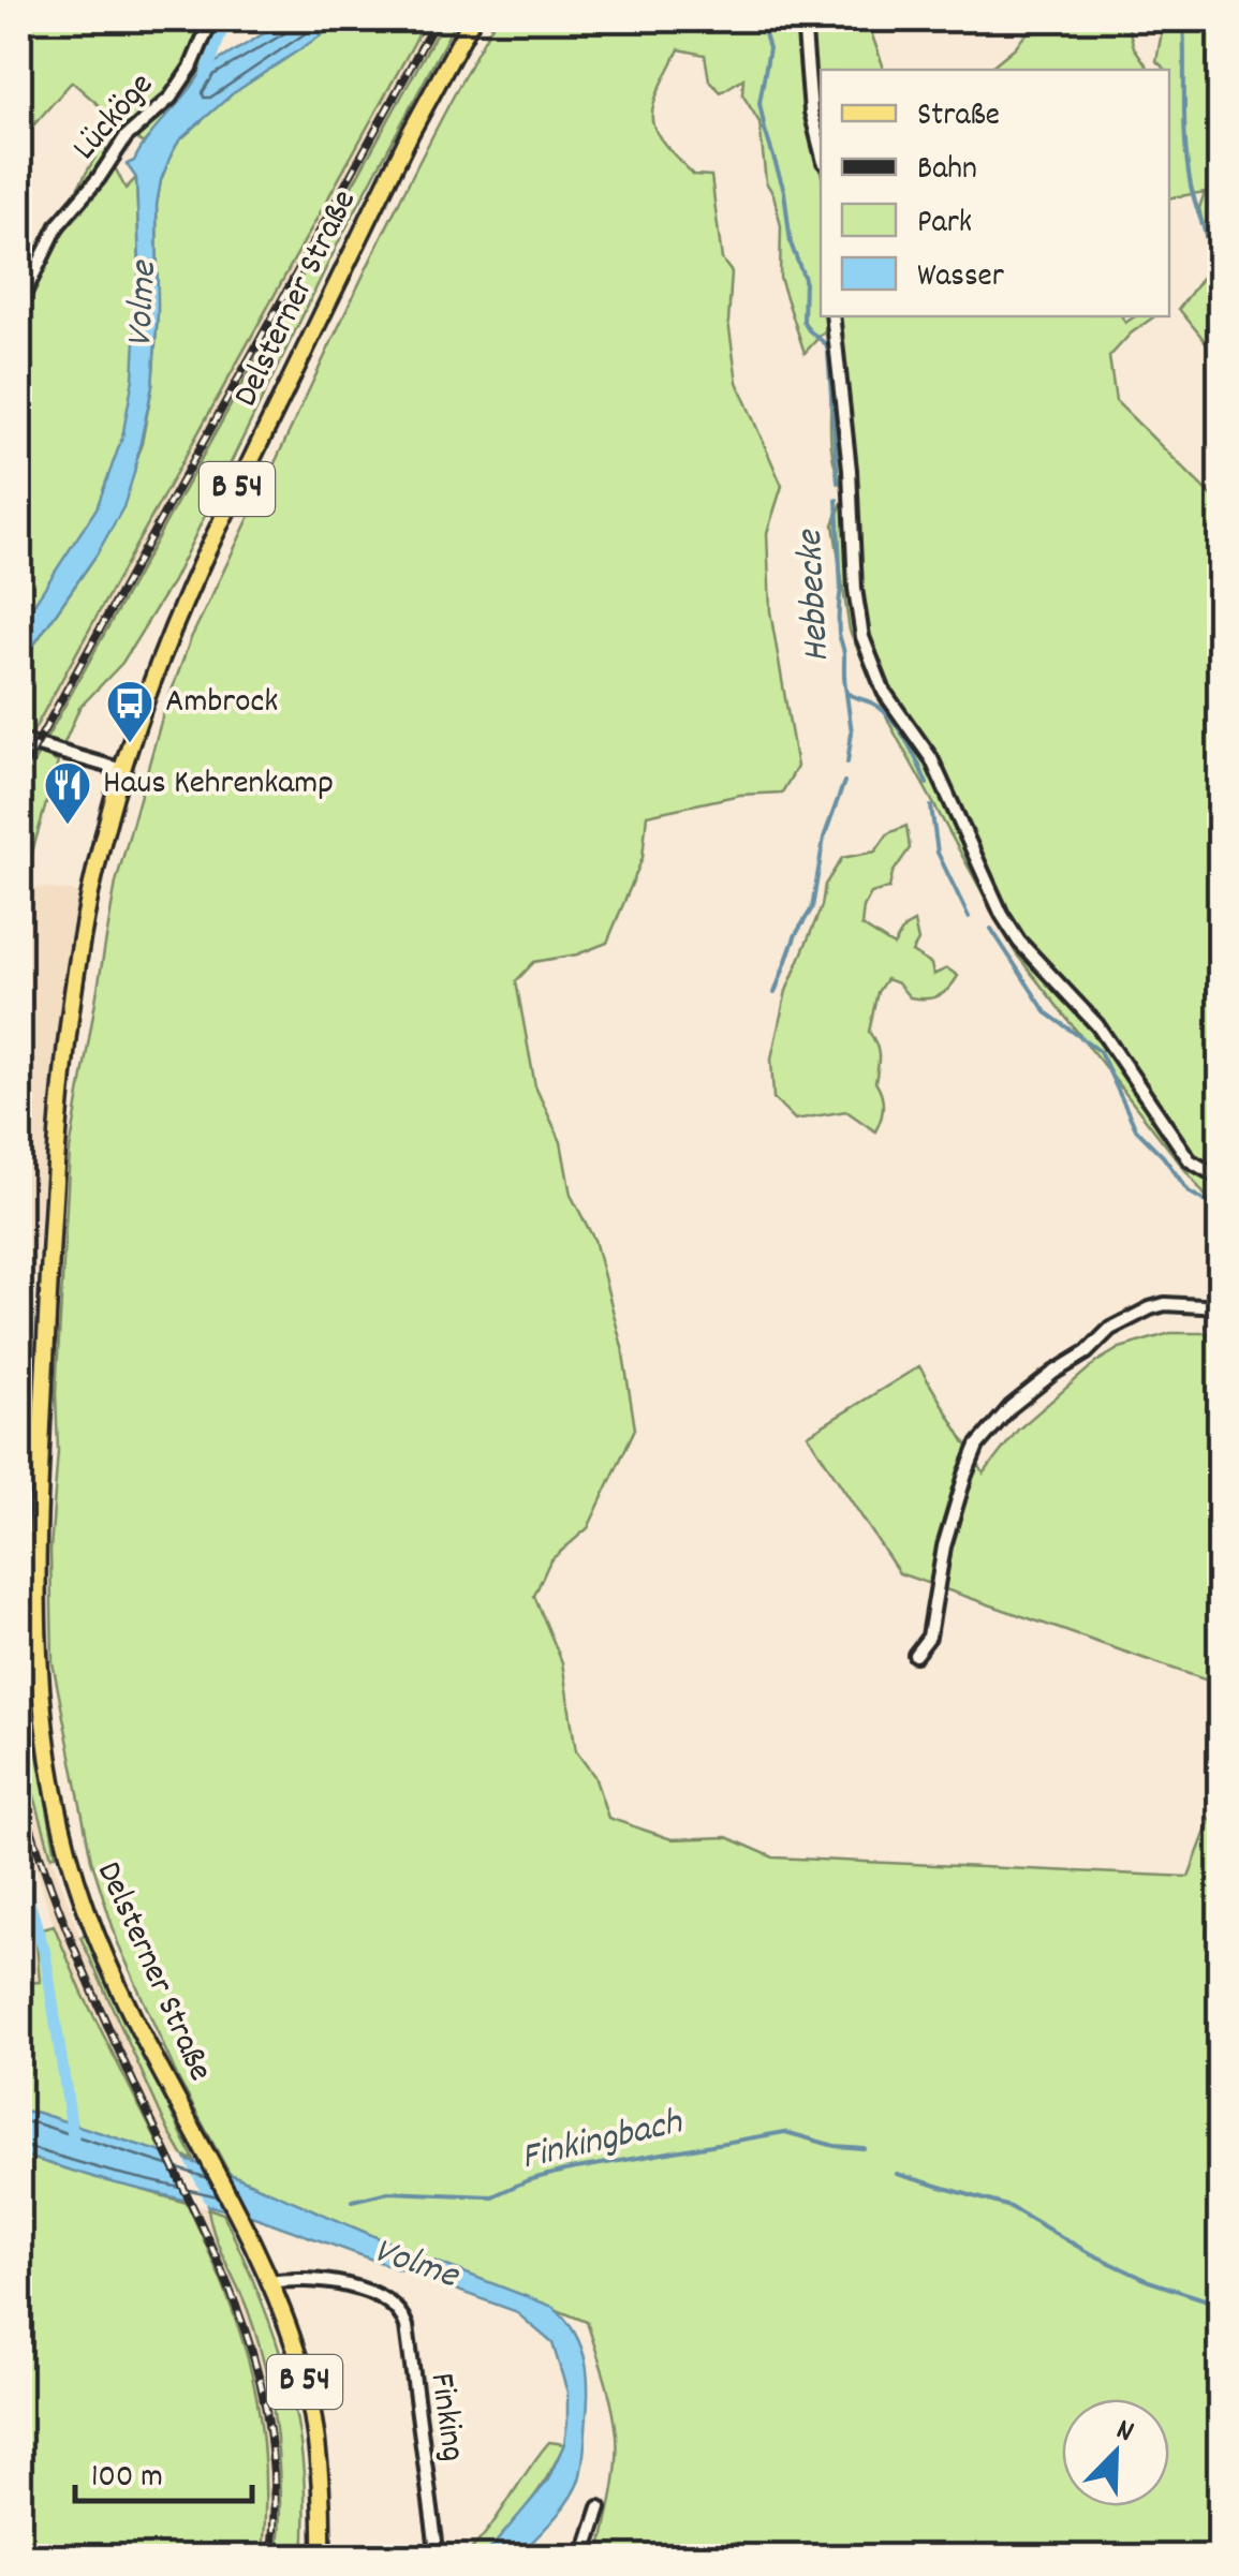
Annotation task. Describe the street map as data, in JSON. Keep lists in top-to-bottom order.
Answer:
{
  "streets": {
    "main road": ["Delsterner Straße", "B 54"],
    "street": ["Lücköge", "Finking"]
  },
  "crossings": [
    ["Delsterner Straße", "B 54"],
    ["Delsterner Straße", "Finking"],
    ["B 54", "Finking"]
  ],
  "water": ["Volme", "Hebbecke", "Finkingbach"],
  "places": {
    "bus stop": ["Ambrock"],
    "restaurant": ["Haus Kehrenkamp"]
  },
  "legend": [
    "Straße",
    "Bahn",
    "Park",
    "Wasser"
  ],
  "scale_bar": "100 m",
  "north": "top right"
}
